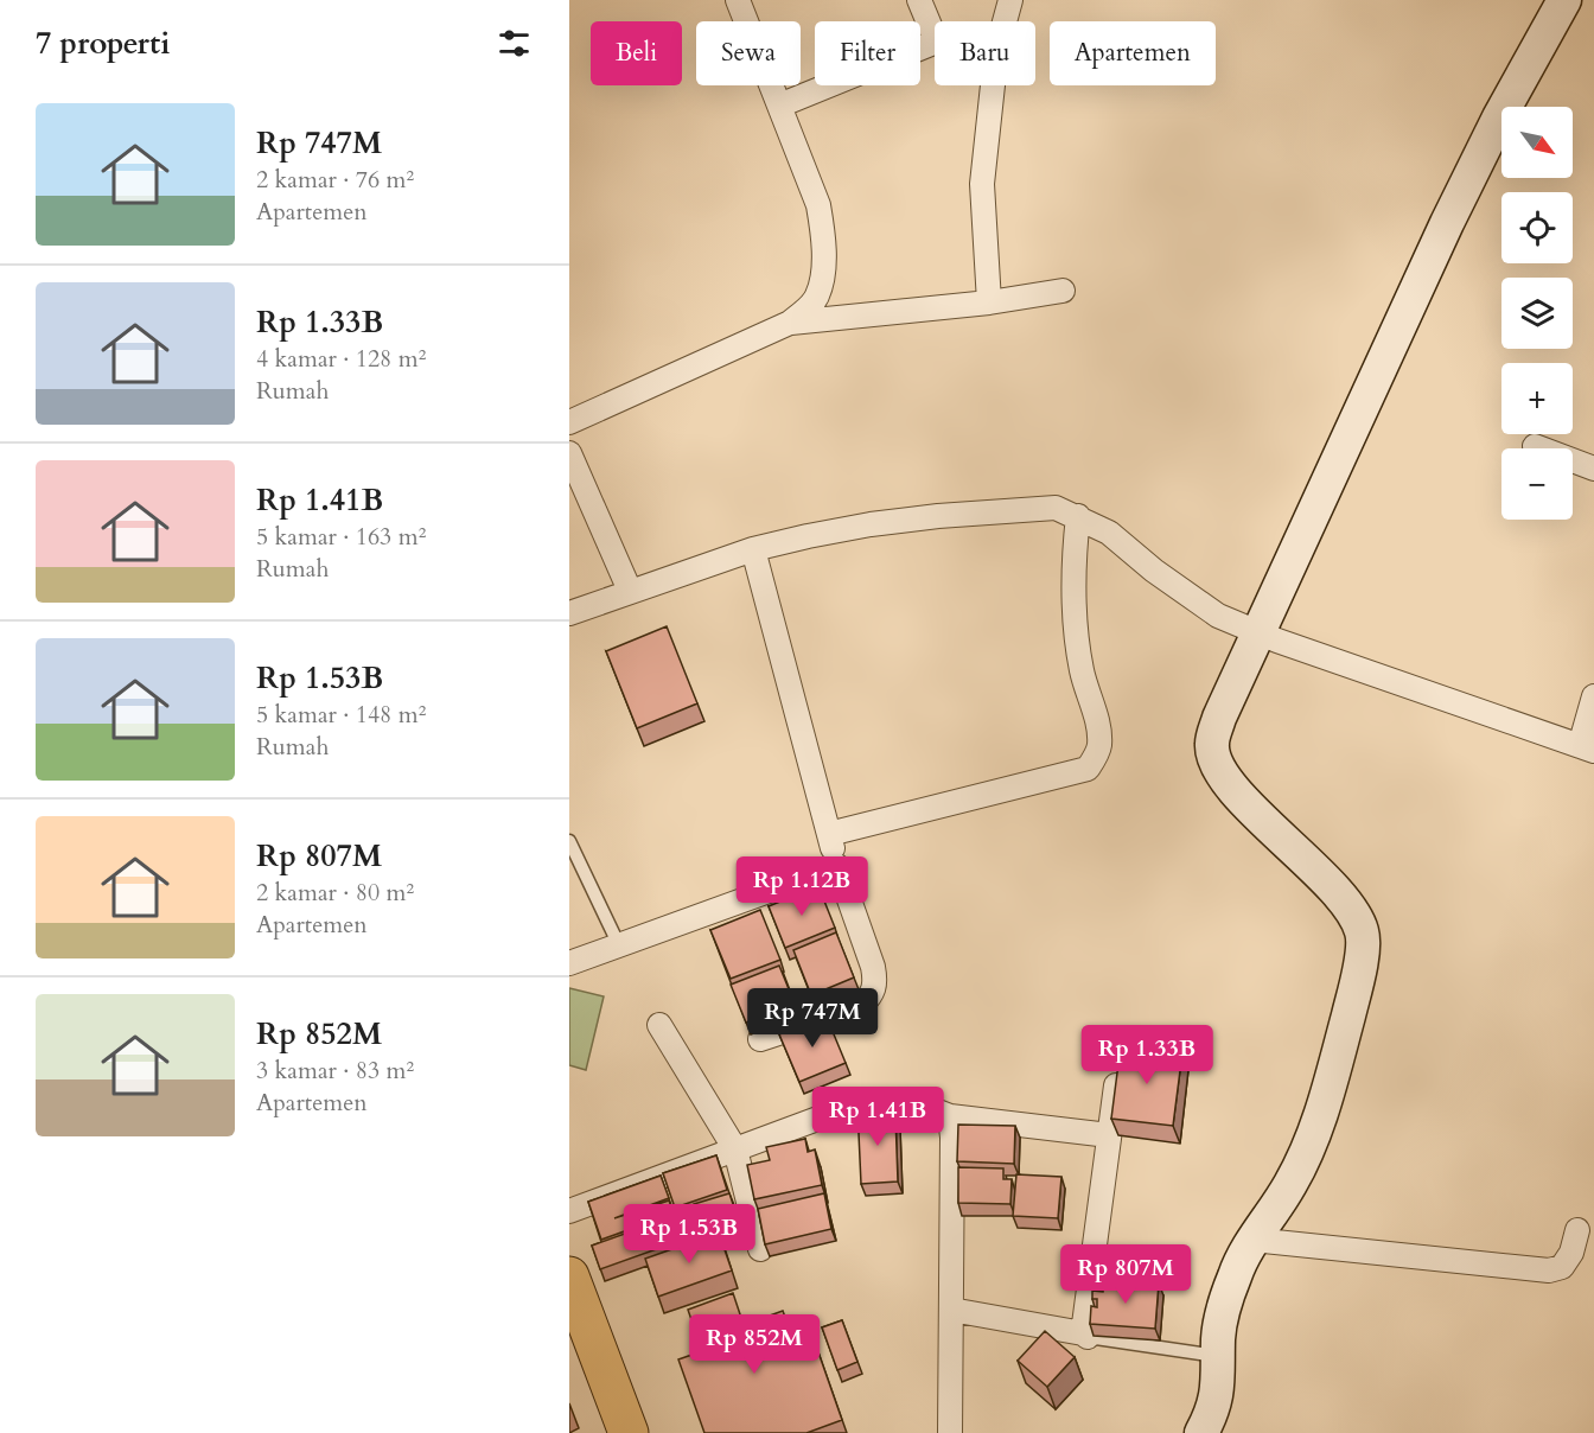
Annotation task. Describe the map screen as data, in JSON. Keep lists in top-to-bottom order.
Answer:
{
  "north": "bottom right",
  "page": {
    "heading": "7 properti",
    "chip": [
      "Beli",
      "Sewa",
      "Filter",
      "Baru",
      "Apartemen"
    ],
    "list": [
      {
        "name": "Rp 747M",
        "note": "2 kamar · 76 m² · Apartemen"
      },
      {
        "name": "Rp 1.33B",
        "note": "4 kamar · 128 m² · Rumah"
      },
      {
        "name": "Rp 1.41B",
        "note": "5 kamar · 163 m² · Rumah"
      },
      {
        "name": "Rp 1.53B",
        "note": "5 kamar · 148 m² · Rumah"
      },
      {
        "name": "Rp 807M",
        "note": "2 kamar · 80 m² · Apartemen"
      },
      {
        "name": "Rp 852M",
        "note": "3 kamar · 83 m² · Apartemen"
      }
    ],
    "map_buttons": ["+", "−"],
    "price": [
      "Rp 1.12B",
      "Rp 747M",
      "Rp 1.33B",
      "Rp 1.41B",
      "Rp 1.53B",
      "Rp 807M",
      "Rp 852M"
    ]
  }
}
